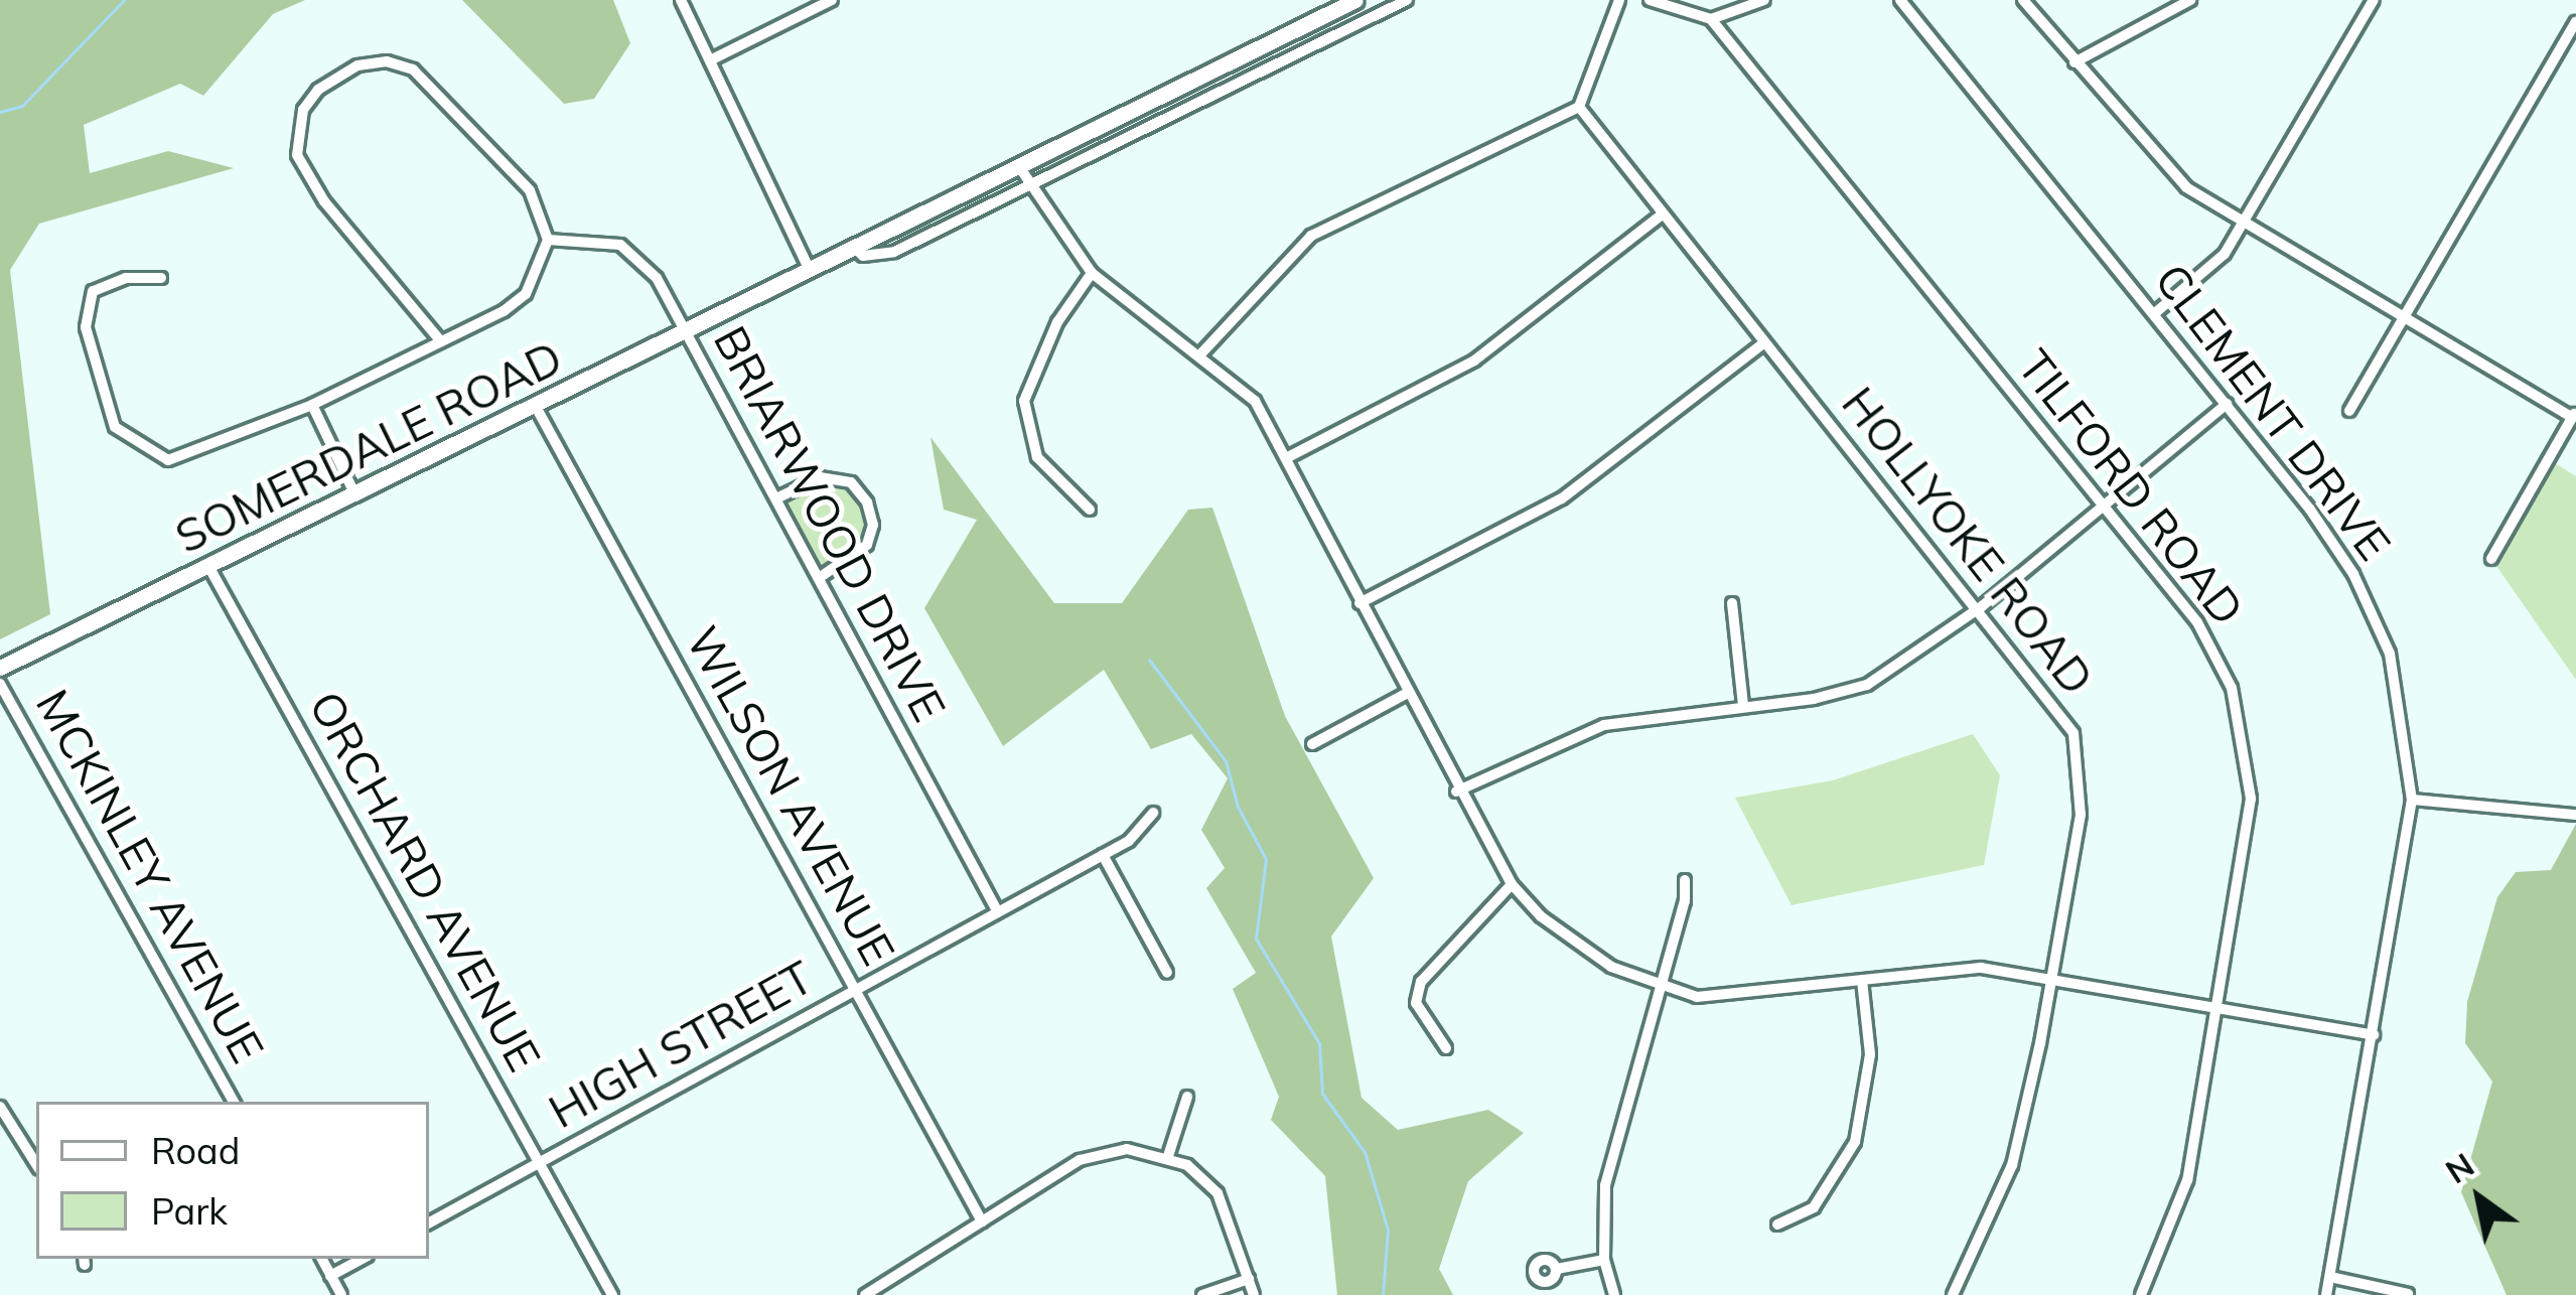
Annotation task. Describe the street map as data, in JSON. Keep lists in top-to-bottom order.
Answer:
{
  "streets": {
    "main road": ["SOMERDALE ROAD"],
    "street": [
      "CLEMENT DRIVE",
      "TILFORD ROAD",
      "BRIARWOOD DRIVE",
      "HOLLYOKE ROAD",
      "WILSON AVENUE",
      "MCKINLEY AVENUE",
      "ORCHARD AVENUE",
      "HIGH STREET"
    ]
  },
  "crossings": [
    ["SOMERDALE ROAD", "BRIARWOOD DRIVE"],
    ["SOMERDALE ROAD", "WILSON AVENUE"],
    ["SOMERDALE ROAD", "ORCHARD AVENUE"],
    ["BRIARWOOD DRIVE", "HIGH STREET"],
    ["WILSON AVENUE", "HIGH STREET"],
    ["ORCHARD AVENUE", "HIGH STREET"]
  ],
  "legend": ["Road", "Park"],
  "north": "top left"
}
